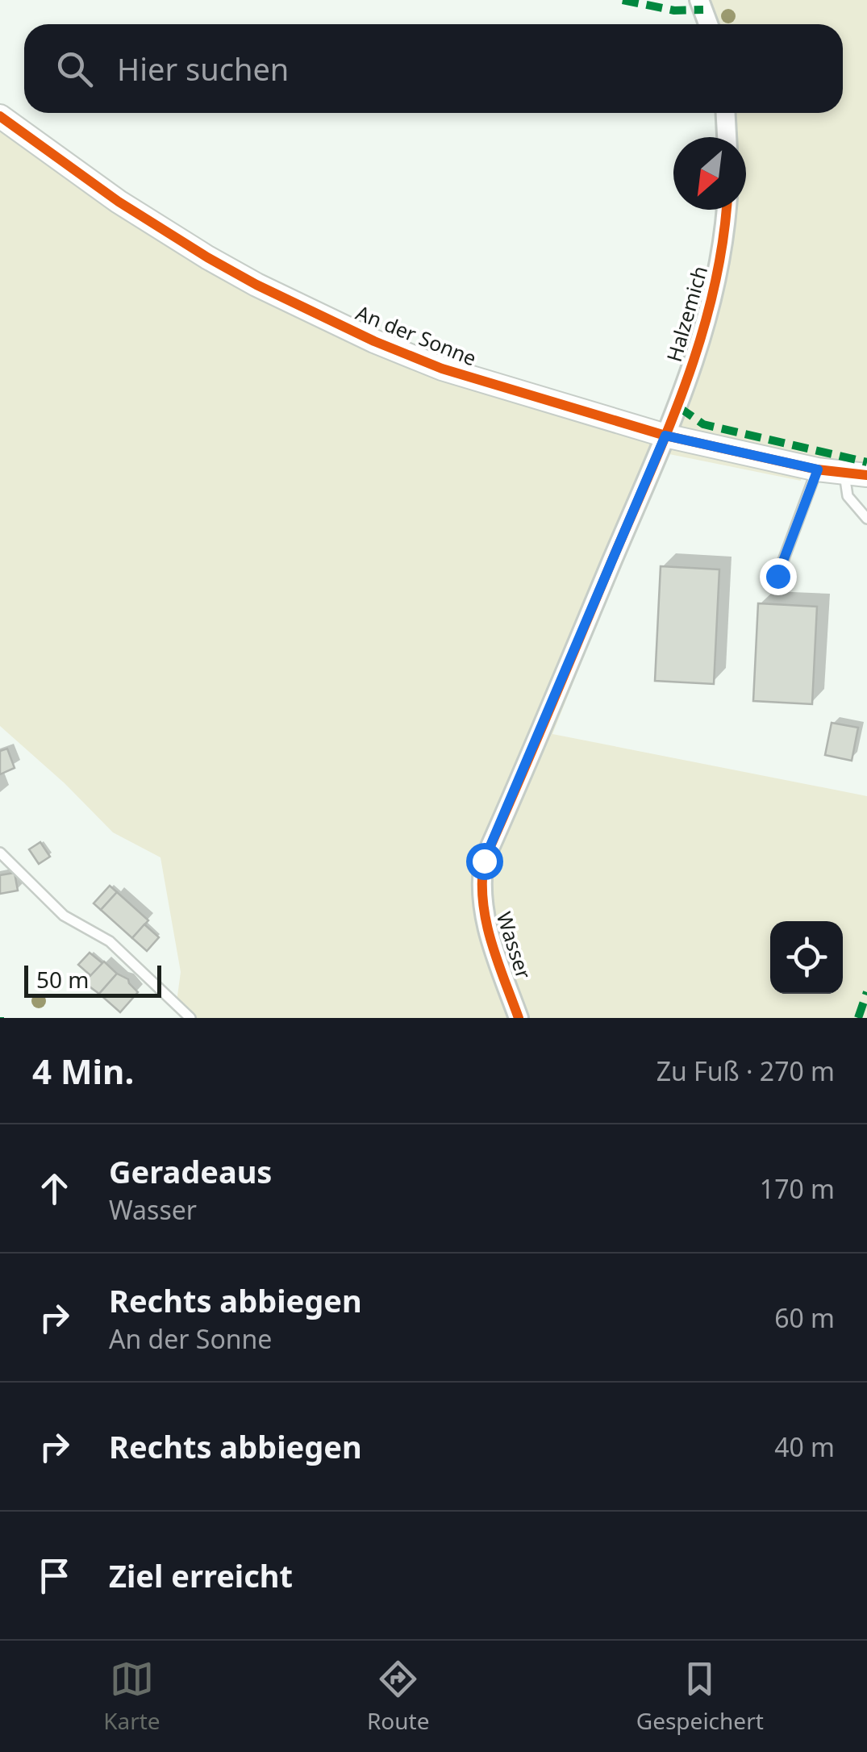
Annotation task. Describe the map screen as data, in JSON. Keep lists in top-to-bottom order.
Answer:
{
  "streets": {
    "street": ["Halzemich", "An der Sonne", "Wasser"]
  },
  "crossings": [
    ["Halzemich", "An der Sonne"],
    ["Halzemich", "Wasser"],
    ["An der Sonne", "Wasser"]
  ],
  "scale_bar": "50 m",
  "north": "bottom left",
  "page": {
    "search": "Hier suchen",
    "scale": "50 m",
    "heading": ["4 Min.", "Zu Fuß · 270 m"],
    "list": [
      ["Geradeaus", "Wasser", "170 m"],
      ["Rechts abbiegen", "An der Sonne", "60 m"],
      ["Rechts abbiegen", "40 m"],
      "Ziel erreicht"
    ],
    "nav": ["Karte", "Route", "Gespeichert"]
  }
}
